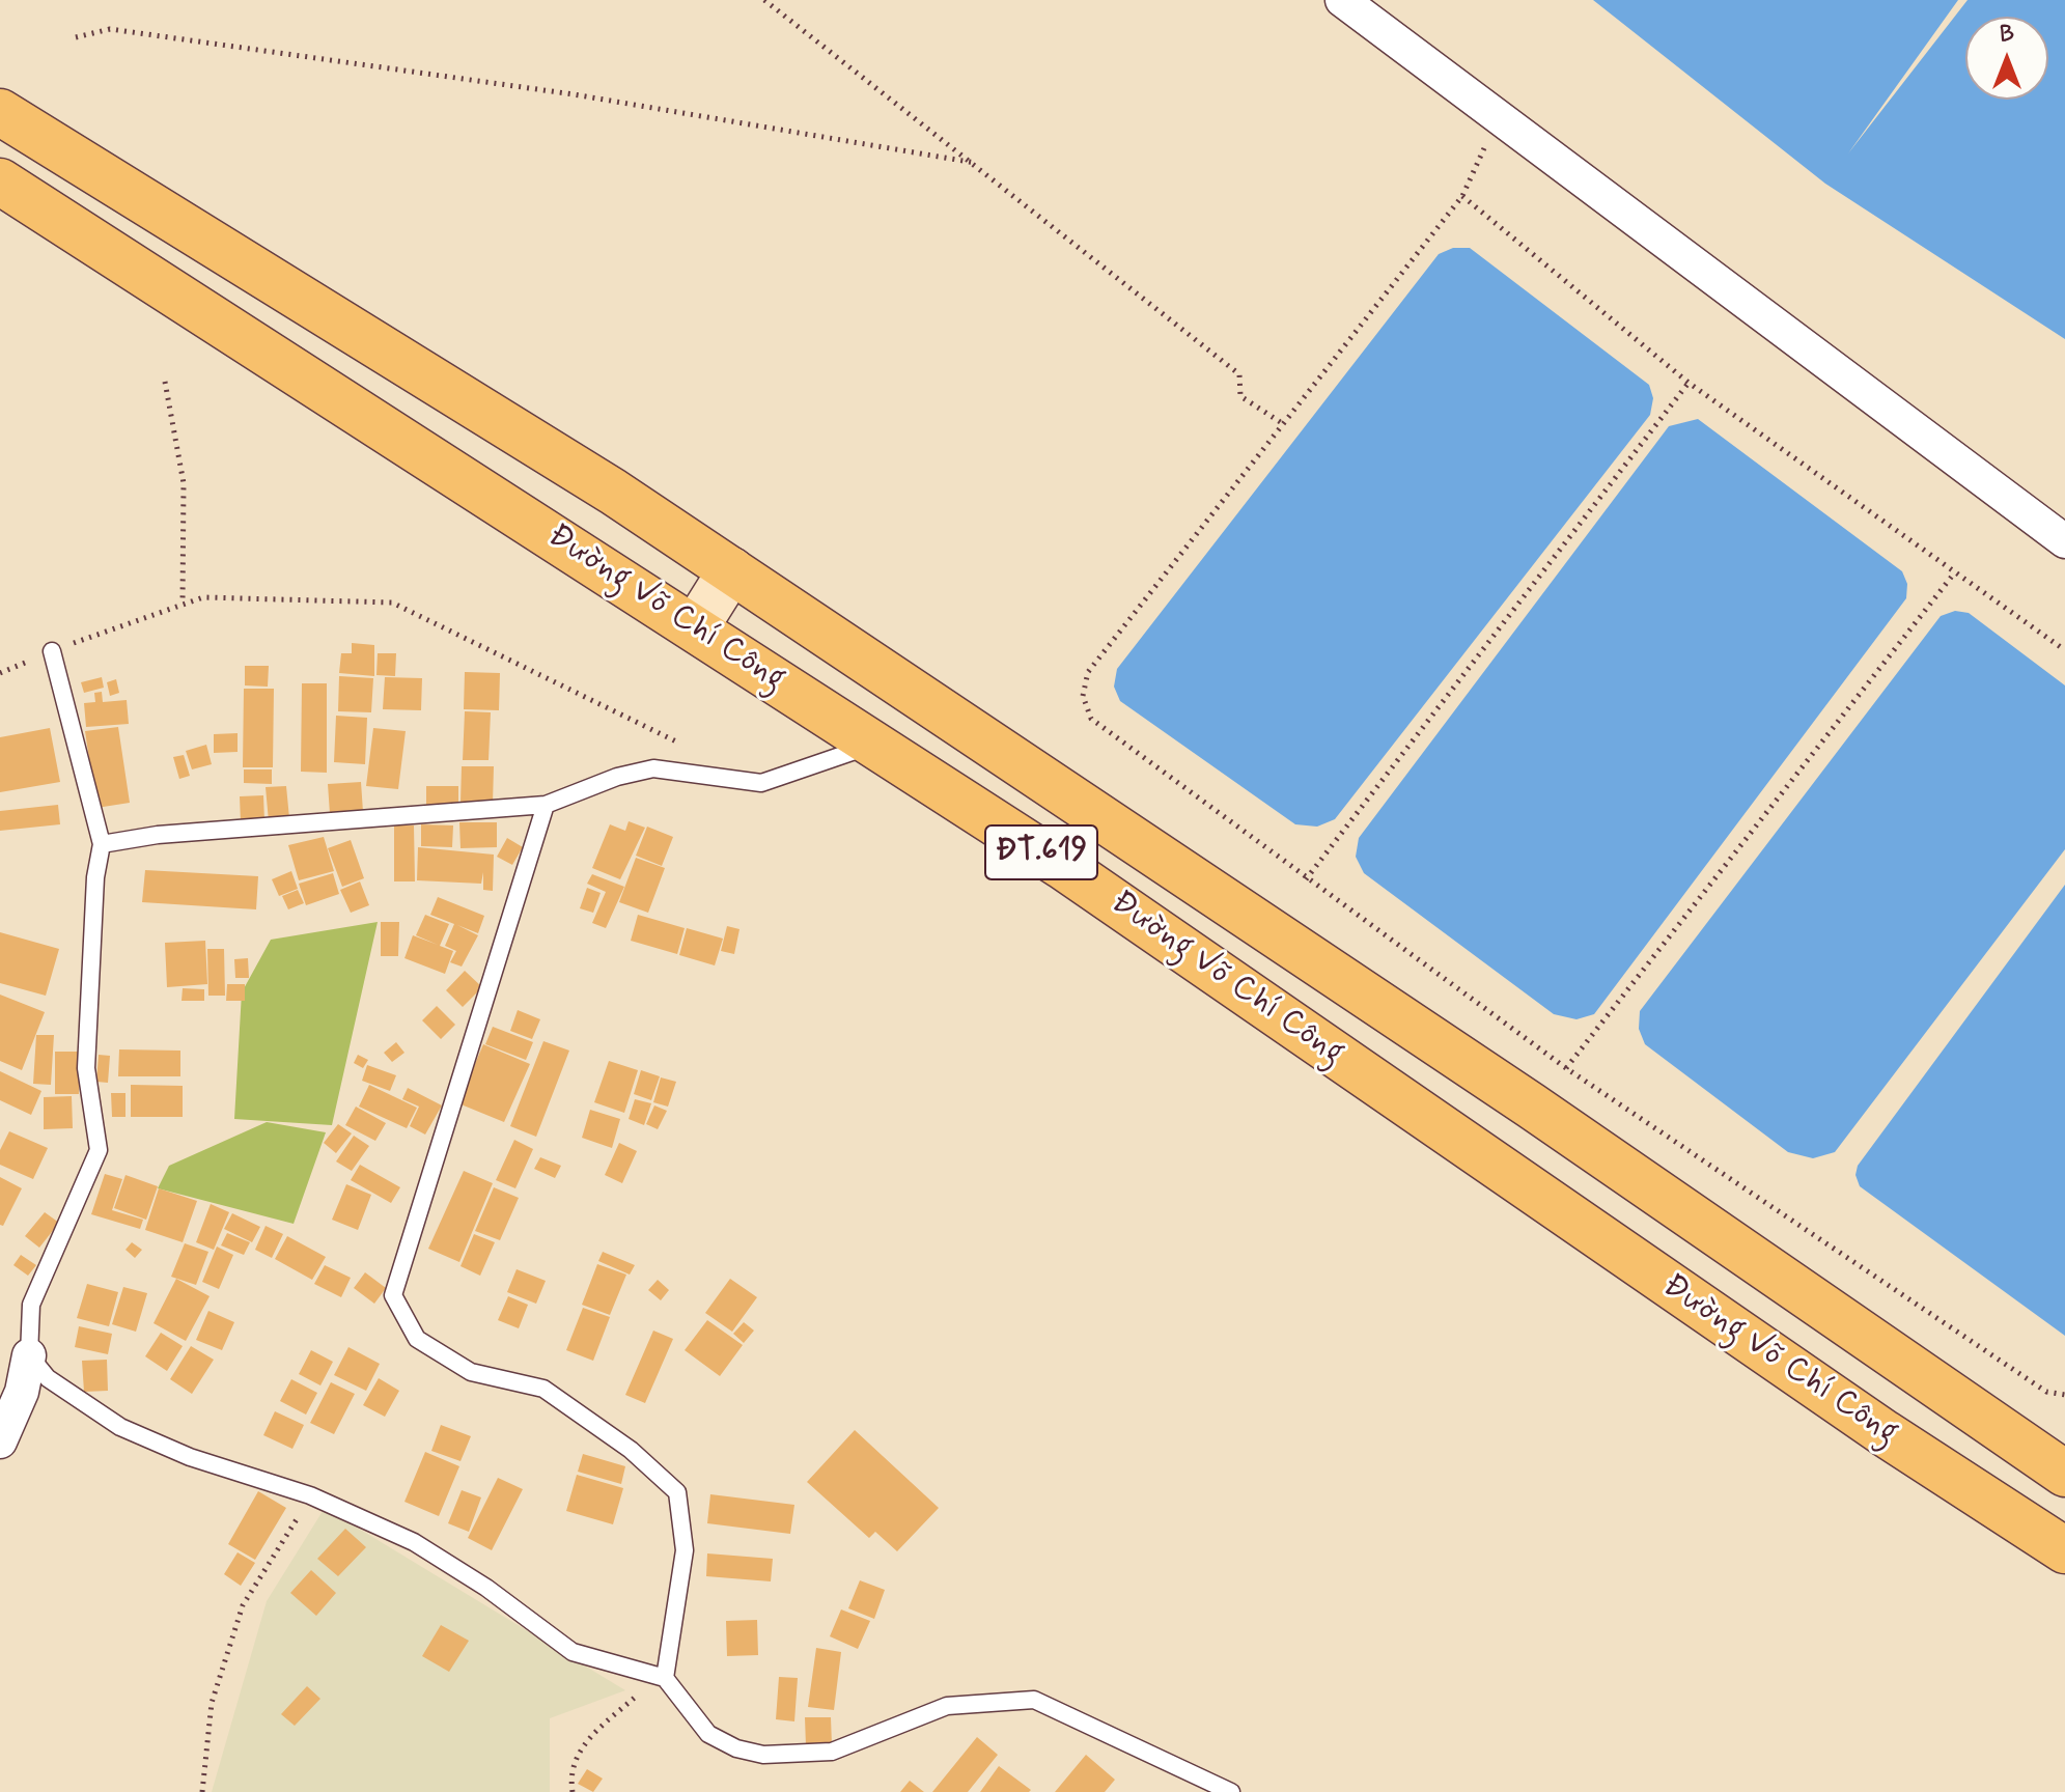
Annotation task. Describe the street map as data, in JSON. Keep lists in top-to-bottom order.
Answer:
{
  "streets": {
    "main road": ["Đường Võ Chí Công", "ĐT.619"]
  },
  "north": "top"
}
